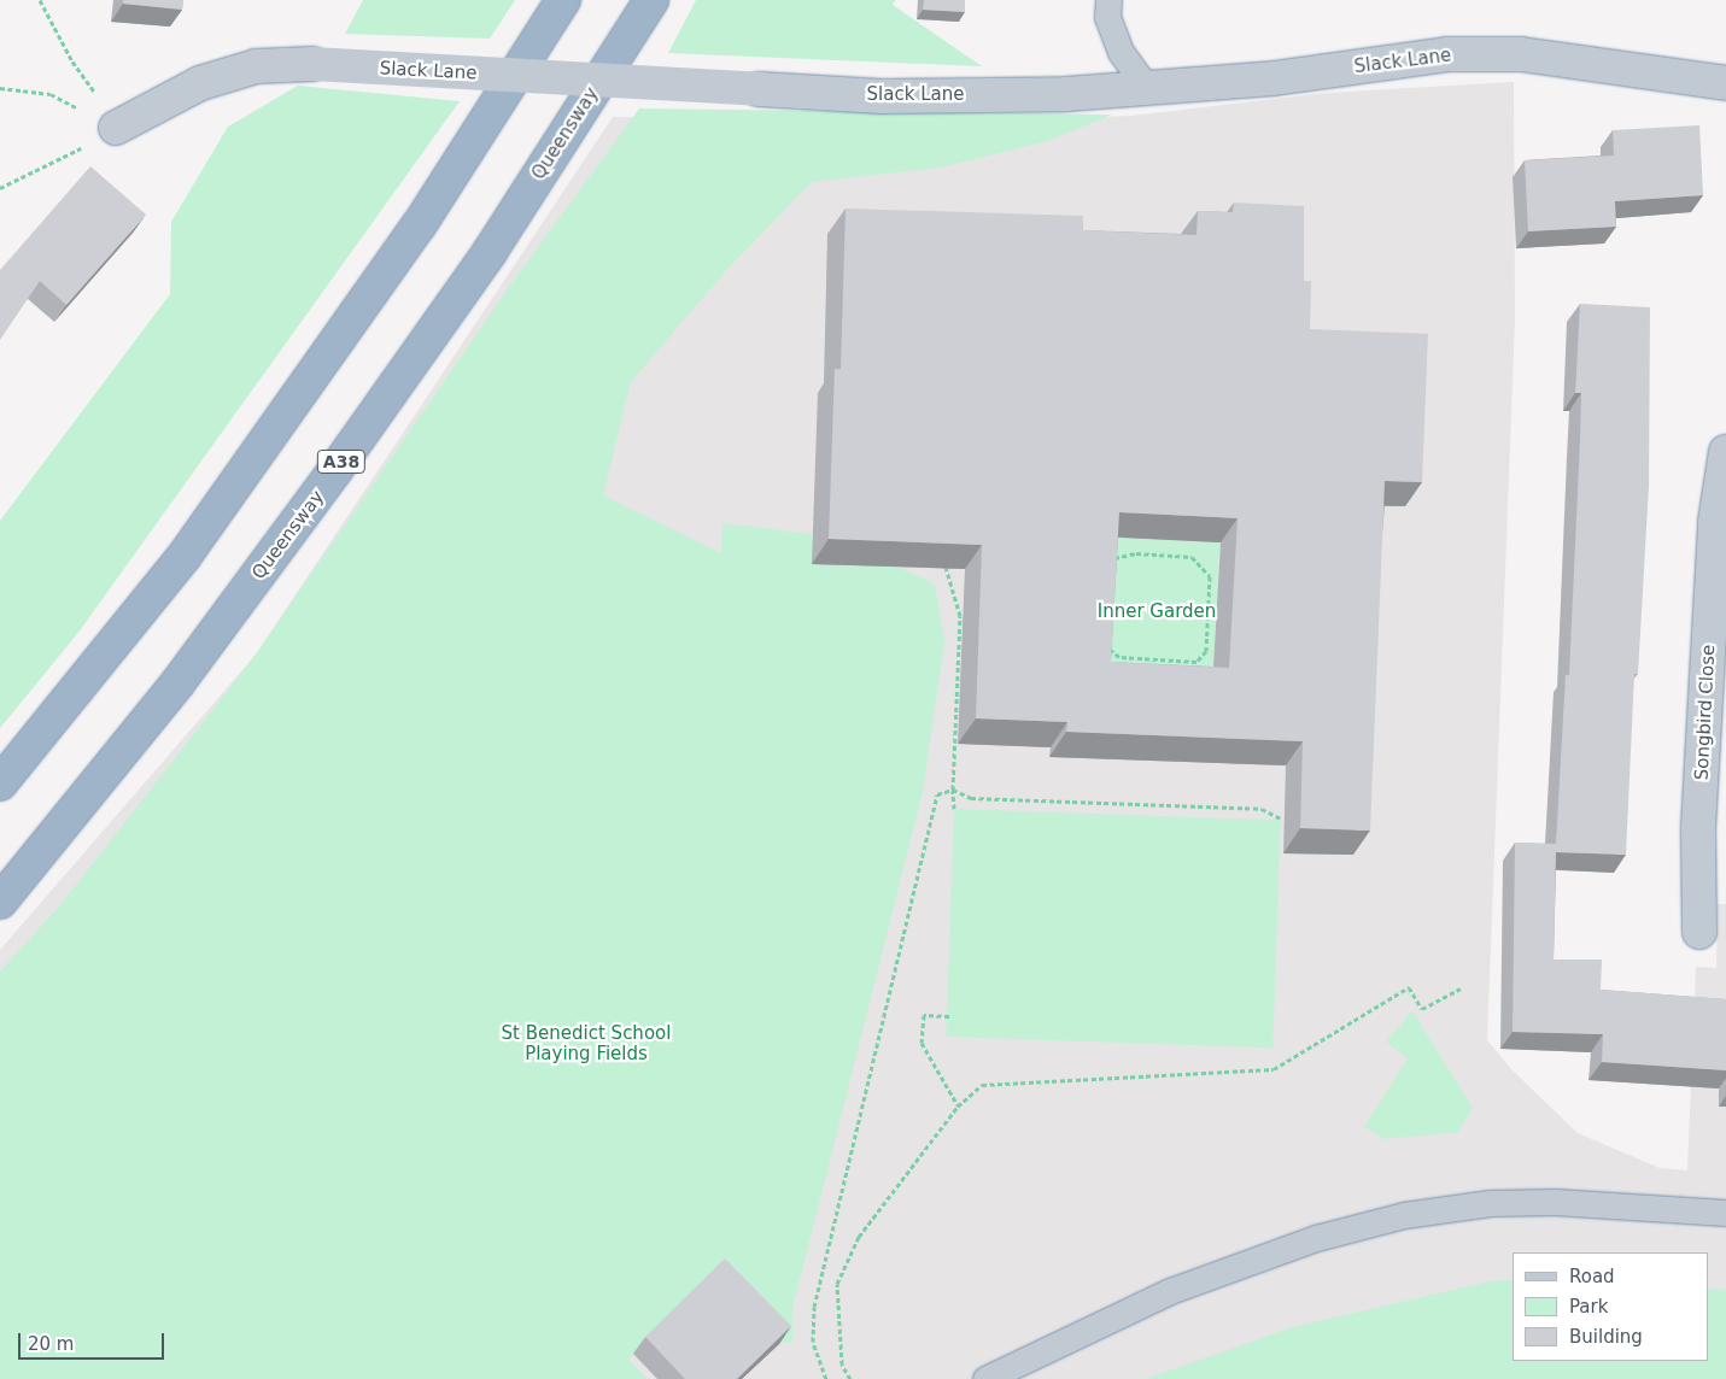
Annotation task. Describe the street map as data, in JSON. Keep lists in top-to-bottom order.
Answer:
{
  "streets": {
    "highway": ["Queensway", "A38"],
    "street": ["Slack Lane", "Songbird Close"]
  },
  "parks": ["Inner Garden", "St Benedict School Playing Fields"],
  "legend": ["Road", "Park", "Building"],
  "scale_bar": "20 m"
}
